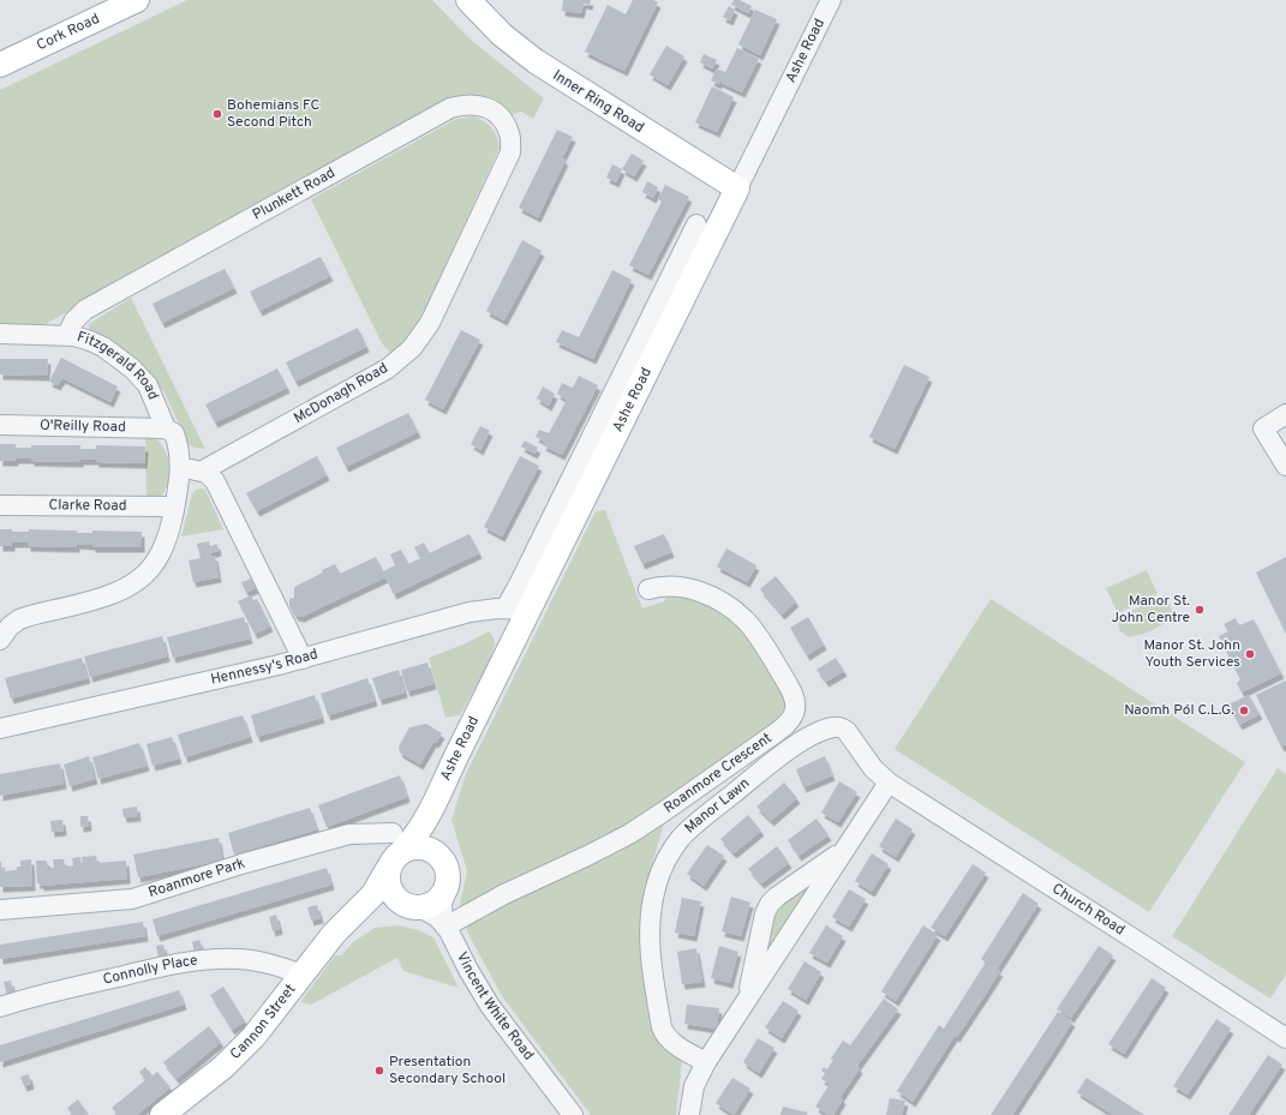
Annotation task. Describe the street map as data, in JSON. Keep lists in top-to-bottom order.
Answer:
{
  "streets": {
    "main road": [
      "Cork Road",
      "Ashe Road",
      "Inner Ring Road",
      "Cannon Street"
    ],
    "street": [
      "Plunkett Road",
      "Fitzgerald Road",
      "McDonagh Road",
      "O'Reilly Road",
      "Clarke Road",
      "Hennessy's Road",
      "Roanmore Crescent",
      "Manor Lawn",
      "Roanmore Park",
      "Church Road",
      "Connolly Place",
      "Vincent White Road"
    ]
  },
  "crossings": [
    ["Ashe Road", "Inner Ring Road"],
    ["Ashe Road", "Hennessy's Road"],
    ["Ashe Road", "Roanmore Park"],
    ["Ashe Road", "Vincent White Road"],
    ["Ashe Road", "Cannon Street"],
    ["Plunkett Road", "Fitzgerald Road"],
    ["Plunkett Road", "McDonagh Road"],
    ["Fitzgerald Road", "O'Reilly Road"],
    ["Roanmore Crescent", "Vincent White Road"],
    ["Manor Lawn", "Church Road"],
    ["Roanmore Park", "Vincent White Road"],
    ["Roanmore Park", "Cannon Street"],
    ["Connolly Place", "Cannon Street"],
    ["Vincent White Road", "Cannon Street"]
  ],
  "places": [
    "Bohemians FC Second Pitch",
    "Manor St. John Centre",
    "Manor St. John Youth Services",
    "Naomh Pól C.L.G.",
    "Presentation Secondary School"
  ]
}
